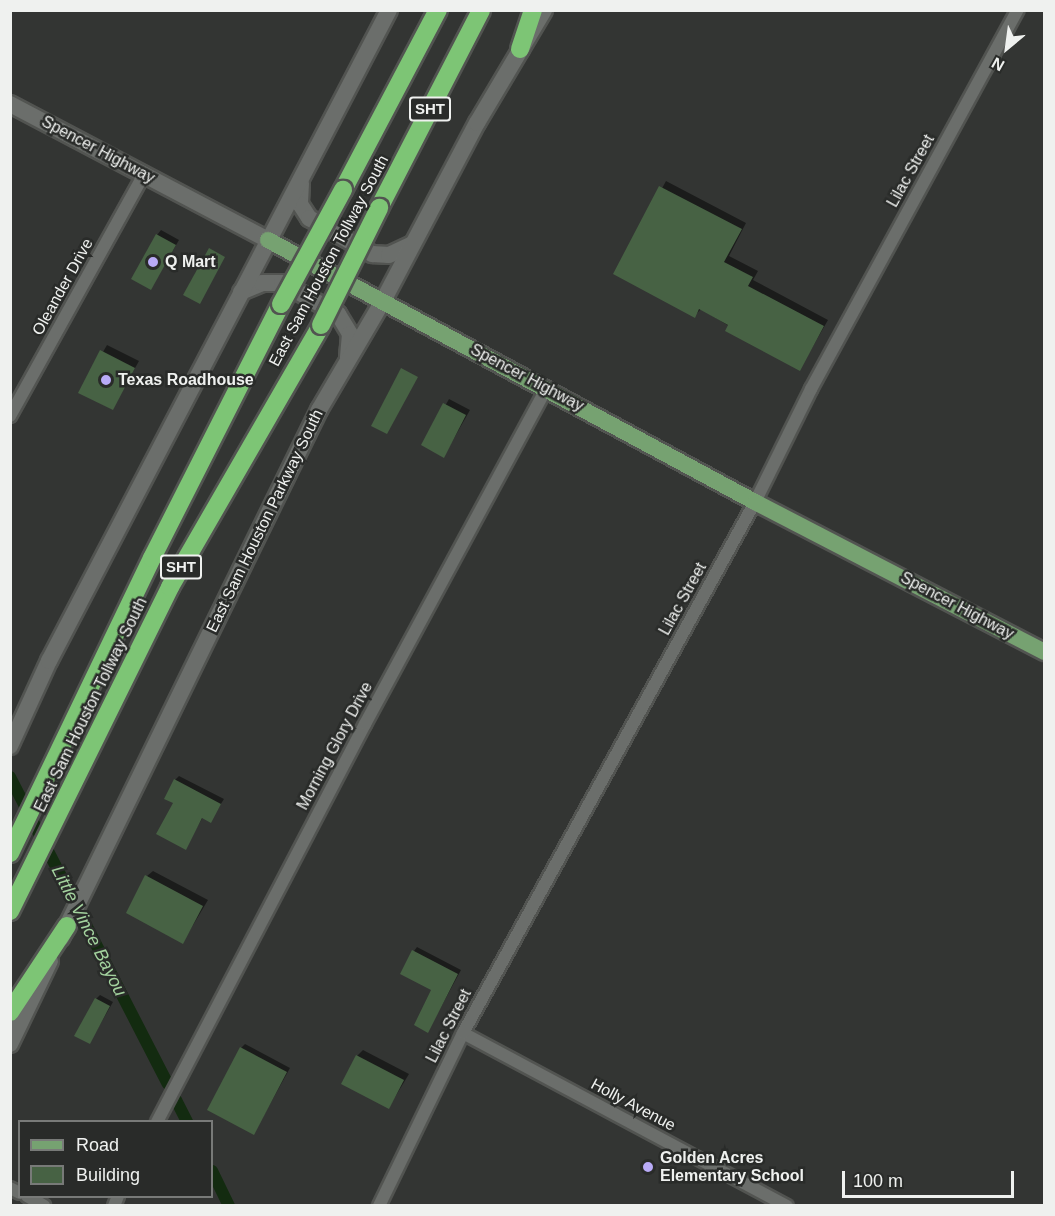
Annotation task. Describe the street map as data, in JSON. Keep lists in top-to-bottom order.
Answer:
{
  "streets": {
    "highway": ["SHT", "East Sam Houston Tollway South"],
    "main road": ["Spencer Highway", "East Sam Houston Parkway South"],
    "street": [
      "Lilac Street",
      "Oleander Drive",
      "Morning Glory Drive",
      "Holly Avenue"
    ]
  },
  "crossings": [
    ["Spencer Highway", "Lilac Street"],
    ["Spencer Highway", "Oleander Drive"],
    ["Spencer Highway", "East Sam Houston Parkway South"],
    ["Spencer Highway", "Morning Glory Drive"],
    ["Lilac Street", "Holly Avenue"]
  ],
  "water": ["Little Vince Bayou"],
  "places": ["Q Mart", "Texas Roadhouse", "Golden Acres Elementary School"],
  "legend": ["Road", "Building"],
  "scale_bar": "100 m",
  "north": "bottom left"
}
